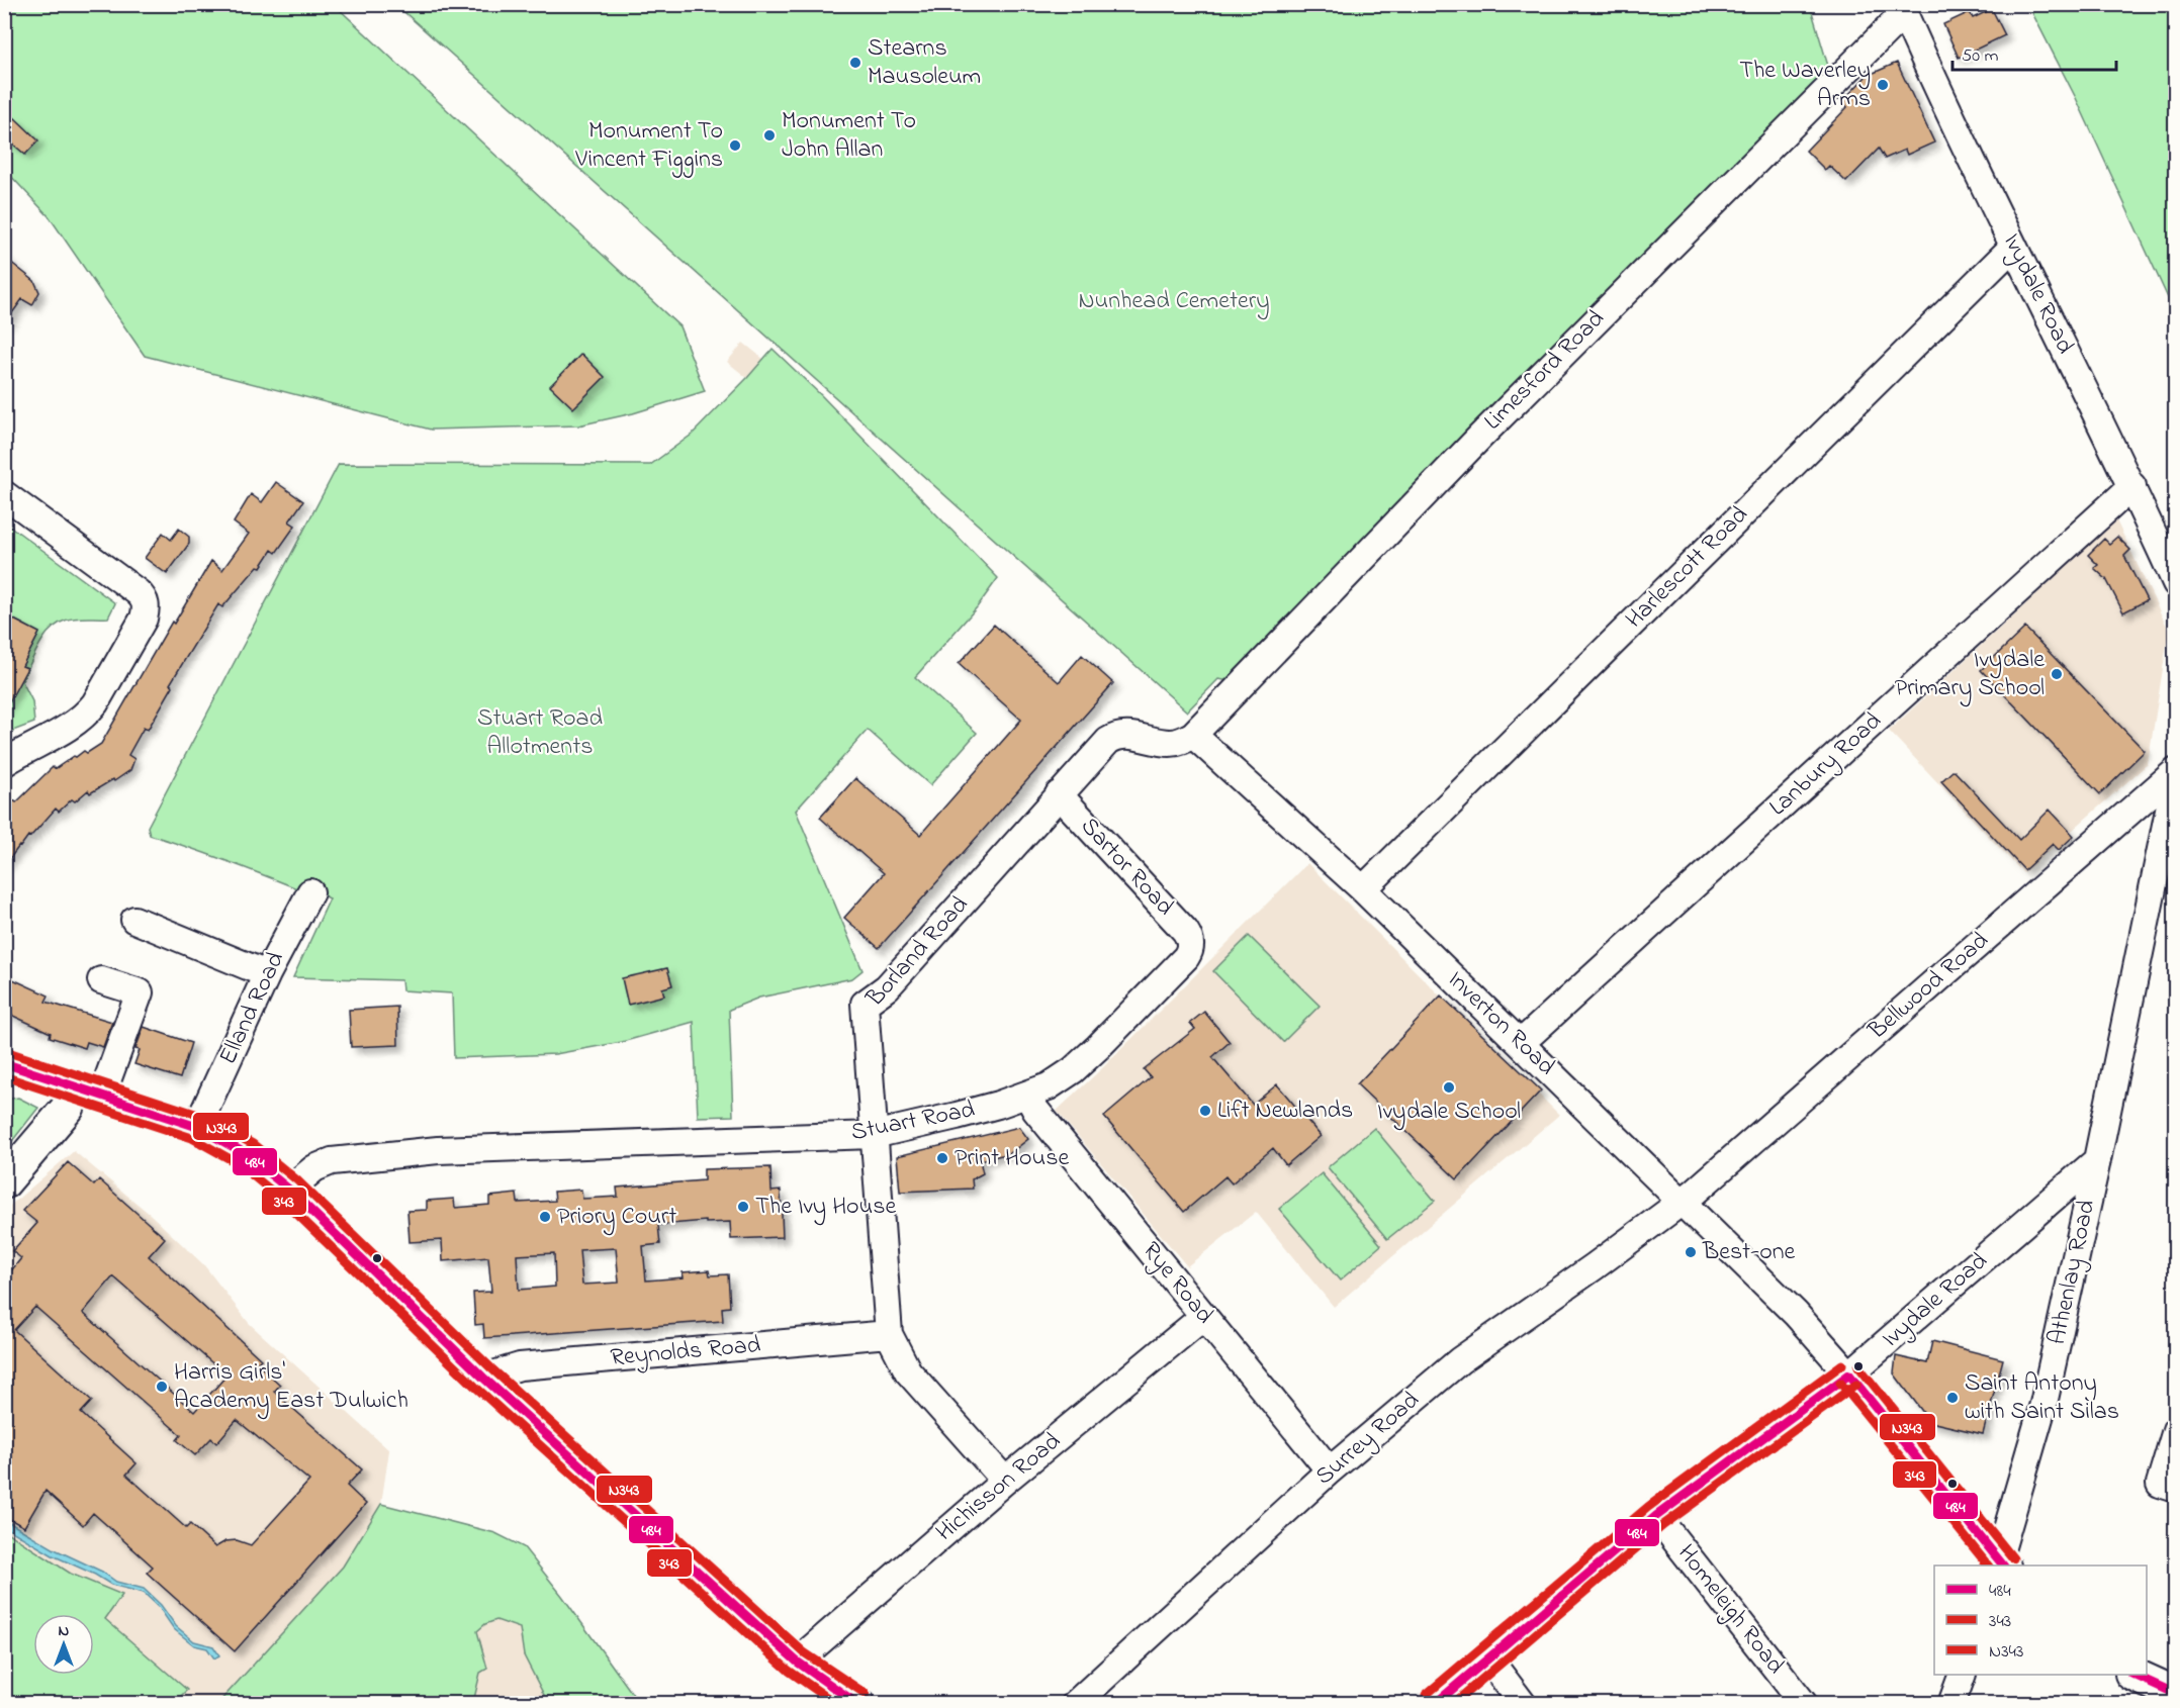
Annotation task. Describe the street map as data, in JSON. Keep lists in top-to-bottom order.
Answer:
{
  "streets": {
    "street": [
      "Ivydale Road",
      "Limesford Road",
      "Harlescott Road",
      "Lanbury Road",
      "Sartor Road",
      "Borland Road",
      "Bellwood Road",
      "Elland Road",
      "Inverton Road",
      "Stuart Road",
      "Athenlay Road",
      "Rye Road",
      "Reynolds Road",
      "Surrey Road",
      "Hichisson Road",
      "Homeleigh Road"
    ]
  },
  "crossings": [
    ["Ivydale Road", "Limesford Road"],
    ["Ivydale Road", "Harlescott Road"],
    ["Ivydale Road", "Lanbury Road"],
    ["Ivydale Road", "Inverton Road"],
    ["Ivydale Road", "Athenlay Road"],
    ["Ivydale Road", "Homeleigh Road"],
    ["Limesford Road", "Borland Road"],
    ["Limesford Road", "Inverton Road"],
    ["Harlescott Road", "Inverton Road"],
    ["Lanbury Road", "Inverton Road"],
    ["Sartor Road", "Borland Road"],
    ["Sartor Road", "Stuart Road"],
    ["Borland Road", "Inverton Road"],
    ["Borland Road", "Stuart Road"],
    ["Borland Road", "Reynolds Road"],
    ["Borland Road", "Hichisson Road"],
    ["Bellwood Road", "Inverton Road"],
    ["Bellwood Road", "Surrey Road"],
    ["Inverton Road", "Surrey Road"],
    ["Stuart Road", "Rye Road"],
    ["Rye Road", "Surrey Road"],
    ["Rye Road", "Hichisson Road"]
  ],
  "parks": ["Nunhead Cemetery", "Stuart Road Allotments"],
  "places": [
    "Stearns Mausoleum",
    "The Waverley Arms",
    "Monument To John Allan",
    "Monument To Vincent Figgins",
    "Ivydale Primary School",
    "Ivydale School",
    "Lift Newlands",
    "Print House",
    "The Ivy House",
    "Priory Court",
    "Best-one",
    "Harris Girls' Academy East Dulwich",
    "Saint Antony with Saint Silas"
  ],
  "lines": ["transit line N343", "transit line 484", "transit line 343"],
  "legend": ["484", "343", "N343"],
  "scale_bar": "50 m",
  "north": "top"
}
